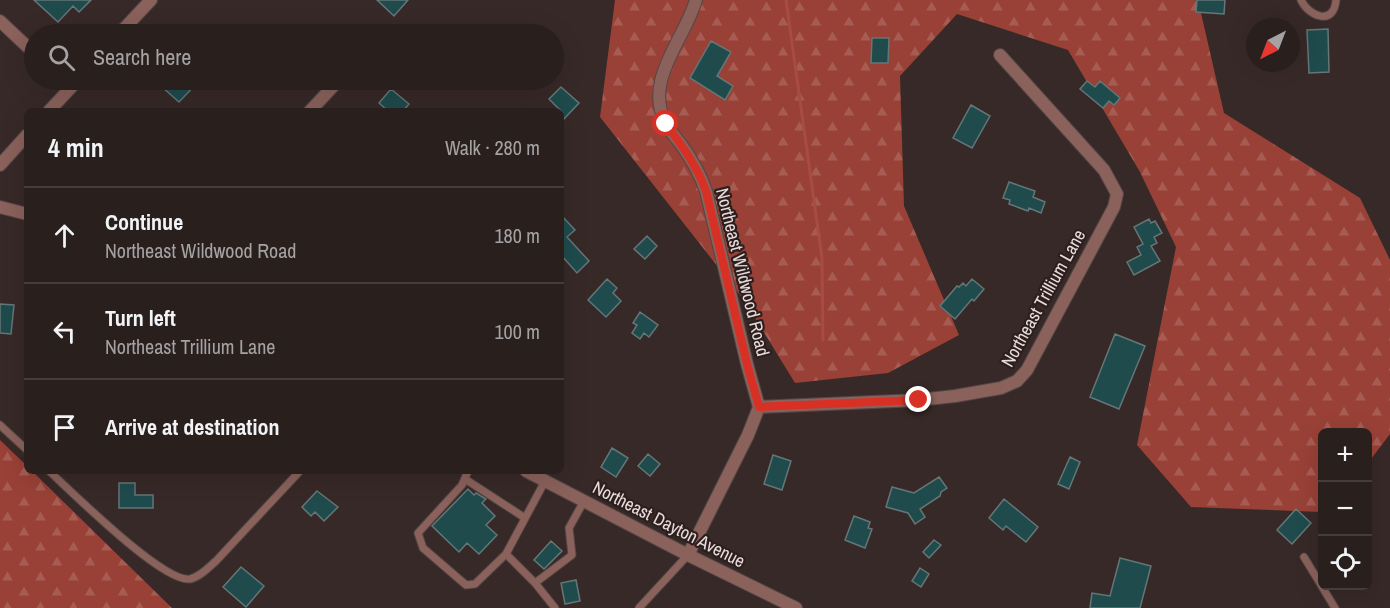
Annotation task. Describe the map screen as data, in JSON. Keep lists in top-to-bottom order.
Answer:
{
  "streets": {
    "street": ["Northeast Wildwood Road", "Northeast Trillium Lane", "Northeast Dayton Avenue"]
  },
  "crossings": [
    ["Northeast Wildwood Road", "Northeast Trillium Lane"]
  ],
  "north": "bottom left",
  "page": {
    "search": "Search here",
    "heading": ["4 min", "Walk · 280 m"],
    "list": [
      ["Continue", "Northeast Wildwood Road", "180 m"],
      ["Turn left", "Northeast Trillium Lane", "100 m"],
      "Arrive at destination"
    ],
    "map_buttons": ["+", "−"]
  }
}
